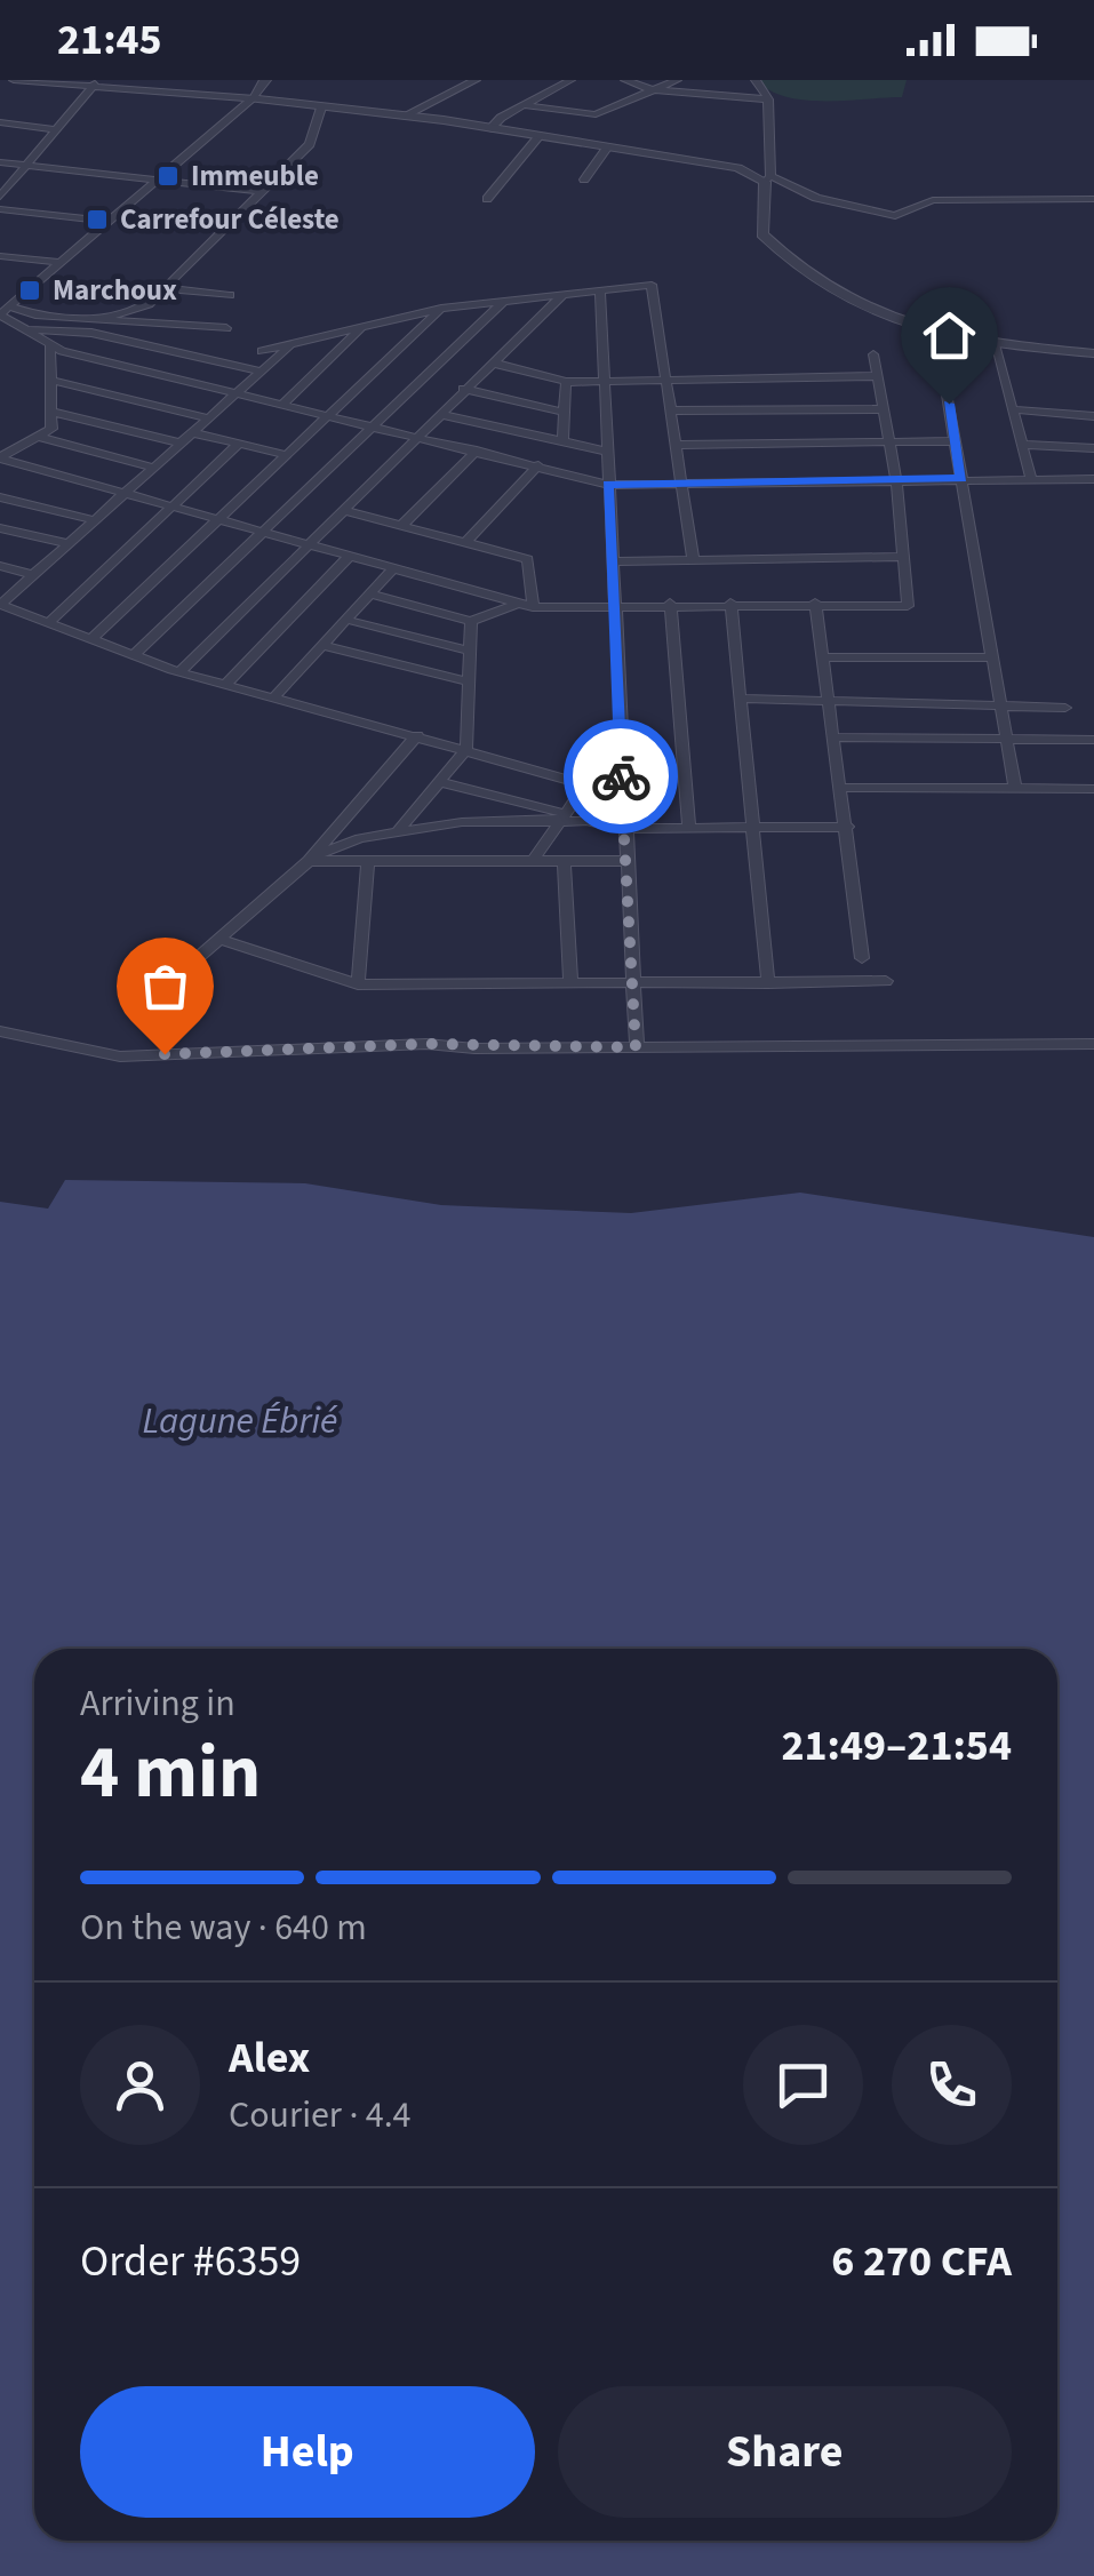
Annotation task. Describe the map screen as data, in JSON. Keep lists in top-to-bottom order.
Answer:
{
  "water": ["Lagune Ébrié"],
  "places": {
    "transit": ["Immeuble", "Carrefour Céleste", "Marchoux"]
  },
  "page": {
    "status": "21:45",
    "heading": ["4 min", "Arriving in", "21:49–21:54"],
    "panel": [
      "Alex",
      "Courier · 4.4",
      "Order #6359",
      "6 270 CFA"
    ],
    "bar": "On the way · 640 m",
    "buttons": ["Help", "Share"]
  }
}
